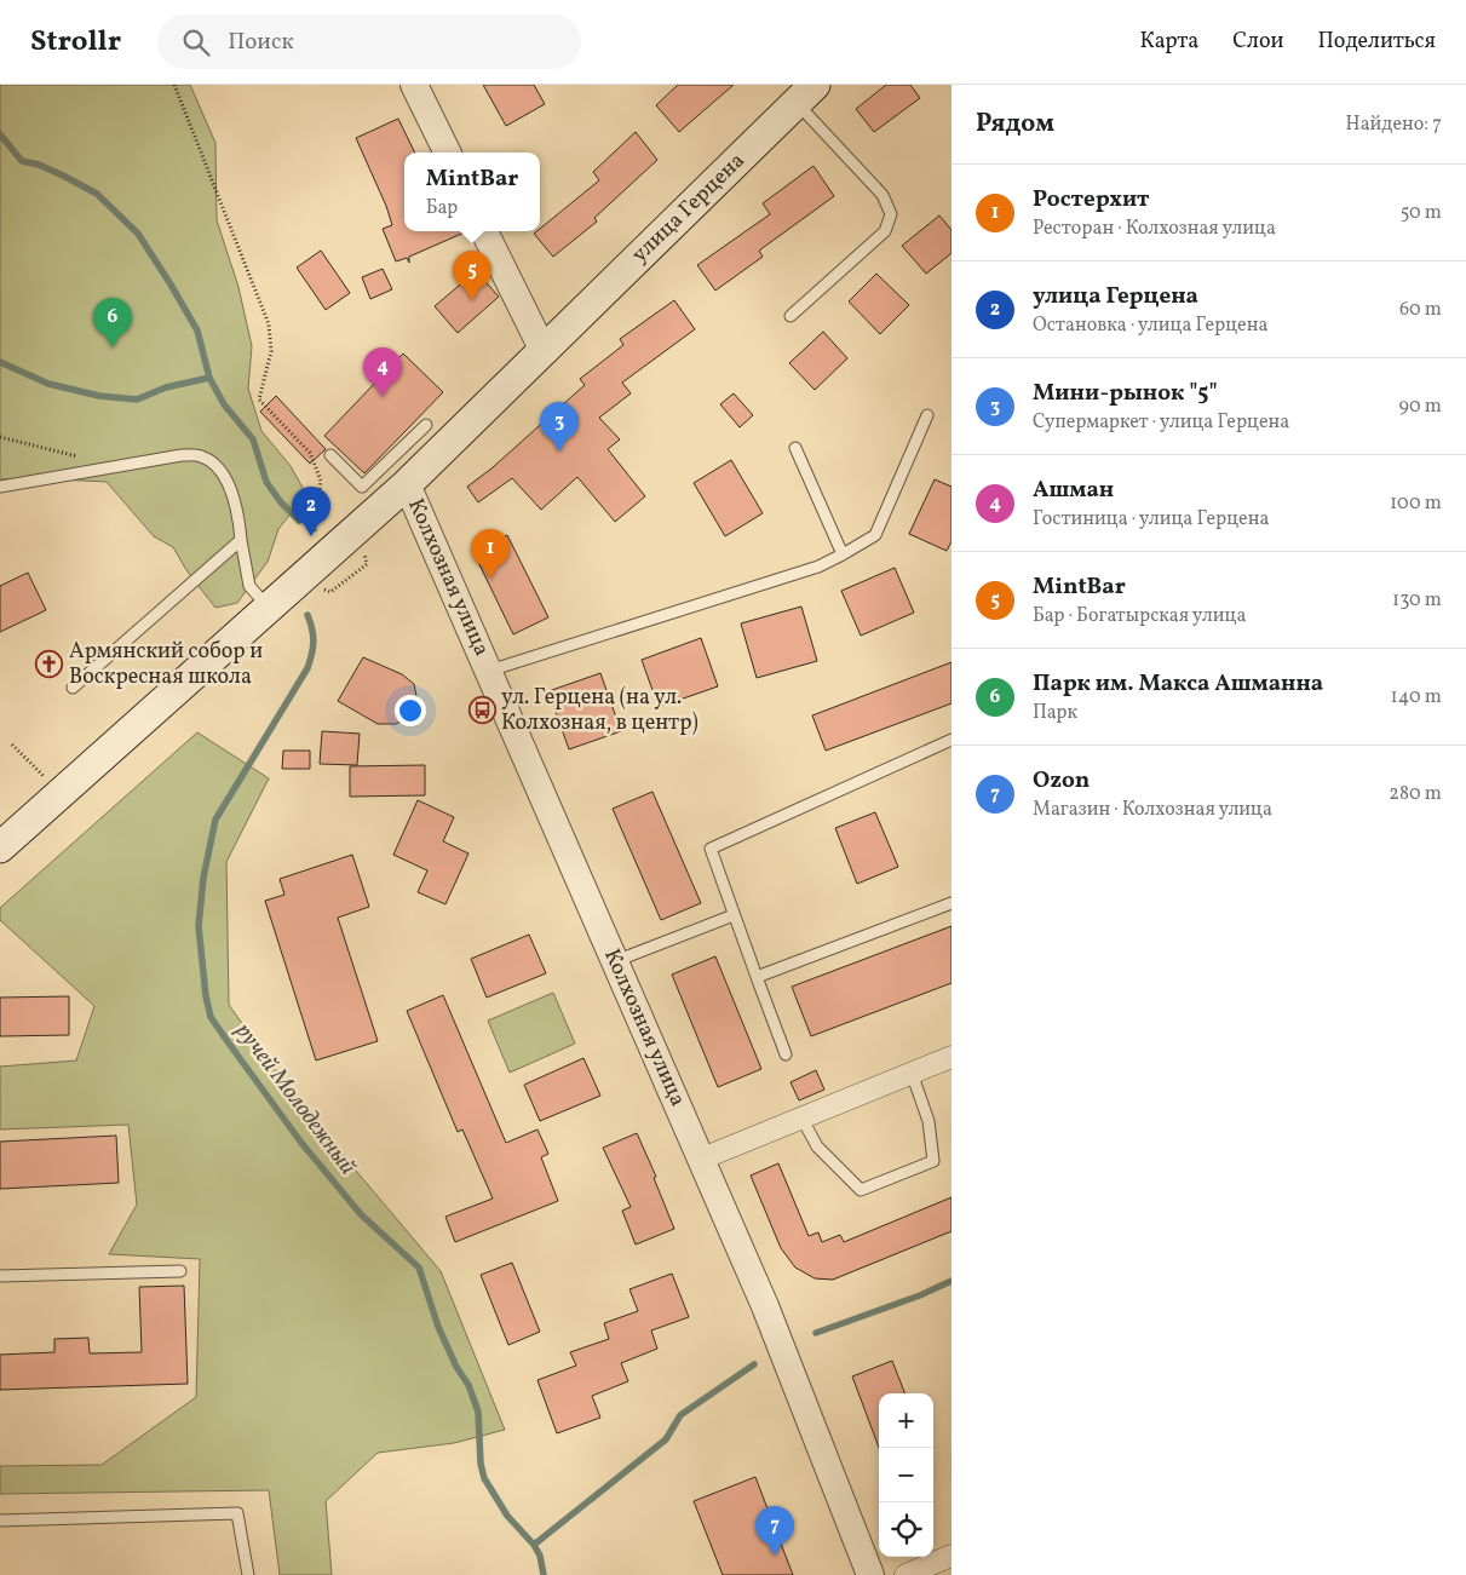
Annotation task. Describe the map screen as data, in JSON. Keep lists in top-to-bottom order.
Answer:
{
  "streets": {
    "main road": ["улица Герцена"],
    "street": ["Колхозная улица"]
  },
  "crossings": [
    ["улица Герцена", "Колхозная улица"]
  ],
  "water": ["ручей Молодежный"],
  "places": {
    "church": ["Армянский собор и Воскресная школа"],
    "bus stop": ["ул. Герцена (на ул. Колхозная, в центр)"]
  },
  "page": {
    "header": "Strollr",
    "search": "Поиск",
    "nav": ["Карта", "Слои", "Поделиться"],
    "heading": ["Рядом", "Найдено: 7"],
    "popup": ["MintBar", "Бар"],
    "list": [
      {
        "mark": "1",
        "name": "Ростерхит",
        "note": "Ресторан · Колхозная улица",
        "value": "50 m"
      },
      {
        "mark": "2",
        "name": "улица Герцена",
        "note": "Остановка · улица Герцена",
        "value": "60 m"
      },
      {
        "mark": "3",
        "name": "Мини-рынок \"5\"",
        "note": "Супермаркет · улица Герцена",
        "value": "90 m"
      },
      {
        "mark": "4",
        "name": "Ашман",
        "note": "Гостиница · улица Герцена",
        "value": "100 m"
      },
      {
        "mark": "5",
        "name": "MintBar",
        "note": "Бар · Богатырская улица",
        "value": "130 m"
      },
      {
        "mark": "6",
        "name": "Парк им. Макса Ашманна",
        "note": "Парк",
        "value": "140 m"
      },
      {
        "mark": "7",
        "name": "Ozon",
        "note": "Магазин · Колхозная улица",
        "value": "280 m"
      }
    ],
    "pins": [
      "5",
      "6",
      "4",
      "3",
      "2",
      "1",
      "7"
    ],
    "map_buttons": ["+", "−"]
  }
}
